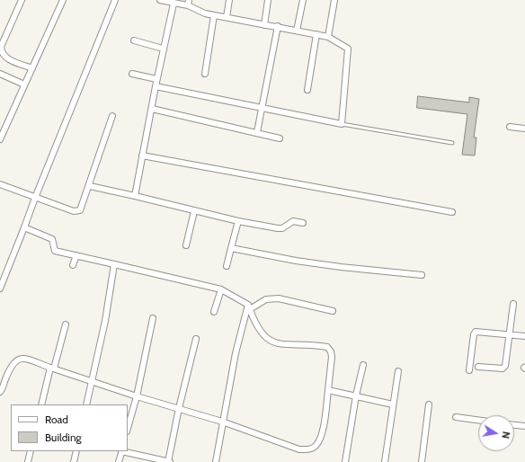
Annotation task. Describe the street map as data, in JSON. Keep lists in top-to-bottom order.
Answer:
{
  "legend": ["Road", "Building"],
  "north": "right"
}
